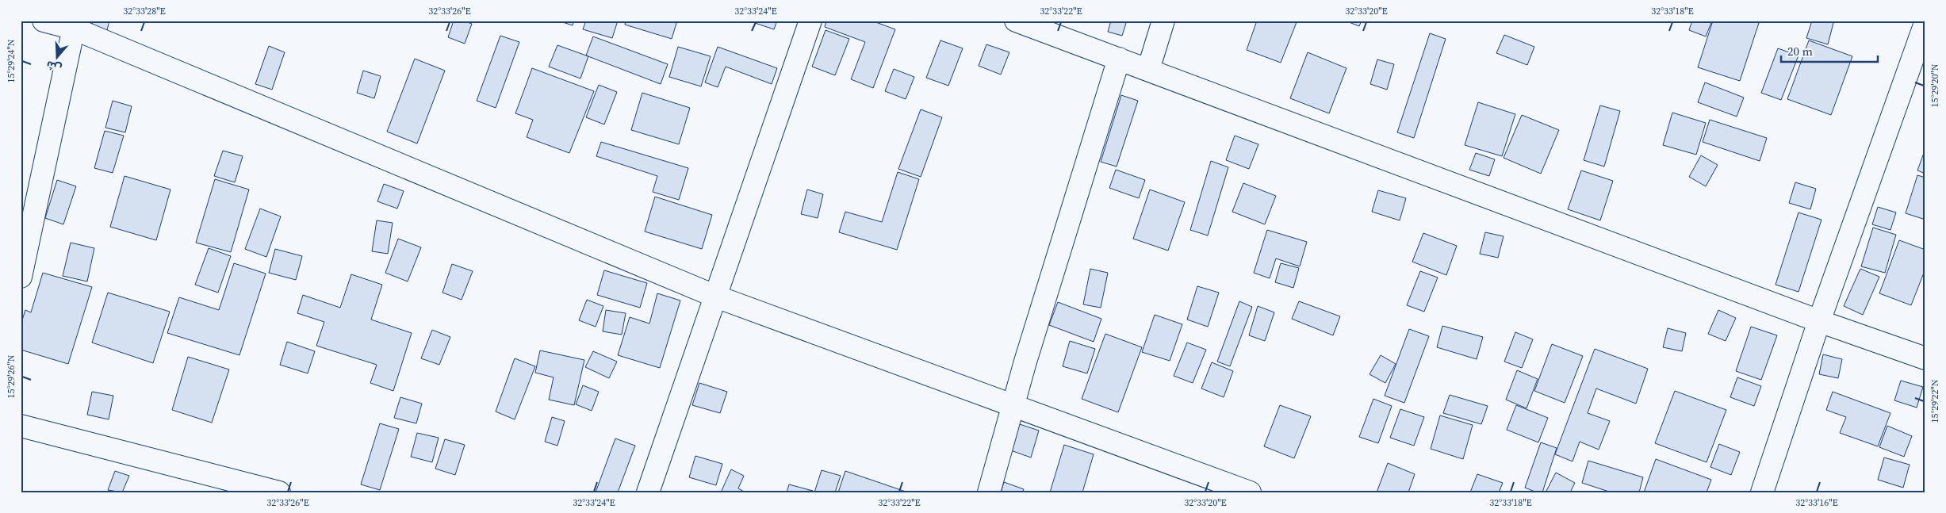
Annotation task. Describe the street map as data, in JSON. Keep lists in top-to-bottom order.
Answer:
{
  "scale_bar": "20 m",
  "north": "bottom",
  "coordinates": [
    "32°33'28\"E",
    "32°33'26\"E",
    "32°33'24\"E",
    "32°33'22\"E",
    "32°33'20\"E",
    "32°33'18\"E",
    "15°29'24\"N",
    "15°29'20\"N",
    "15°29'26\"N",
    "15°29'22\"N",
    "32°33'16\"E"
  ]
}
